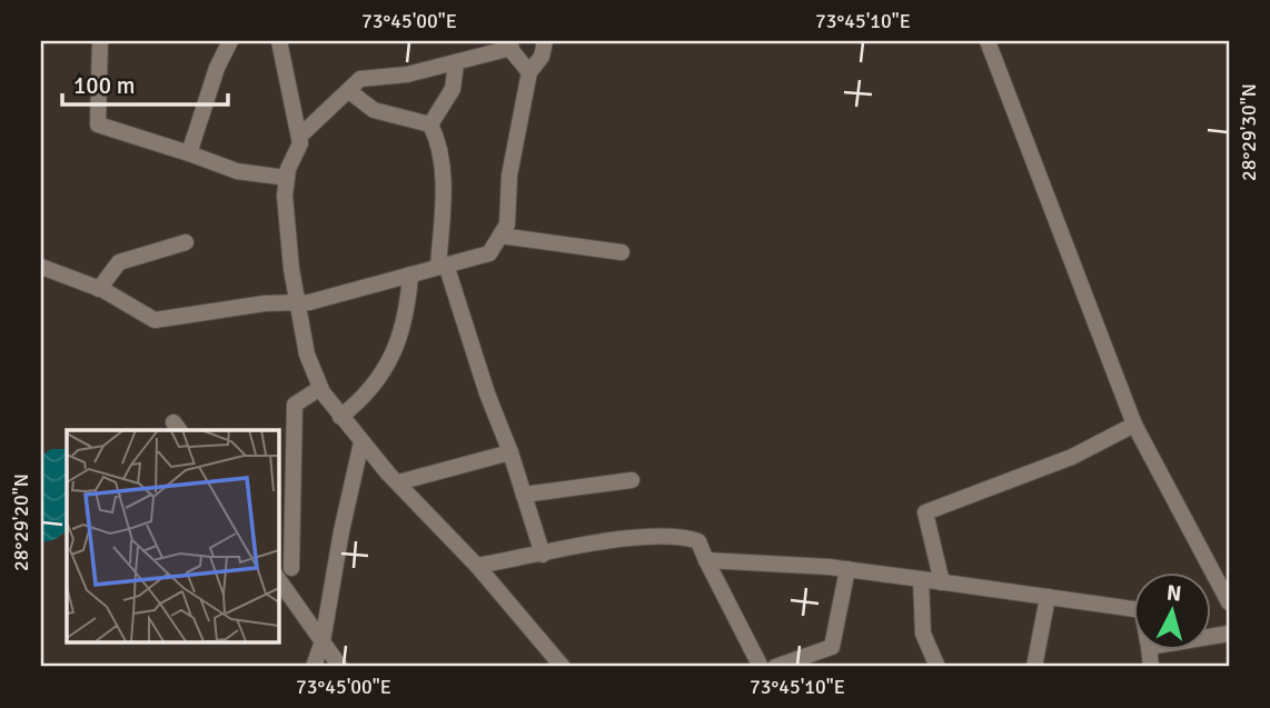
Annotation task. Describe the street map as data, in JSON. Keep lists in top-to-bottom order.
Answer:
{
  "scale_bar": "100 m",
  "north": "top",
  "coordinates": [
    "73°45'00\"E",
    "73°45'10\"E",
    "28°29'30\"N",
    "28°29'20\"N"
  ]
}
